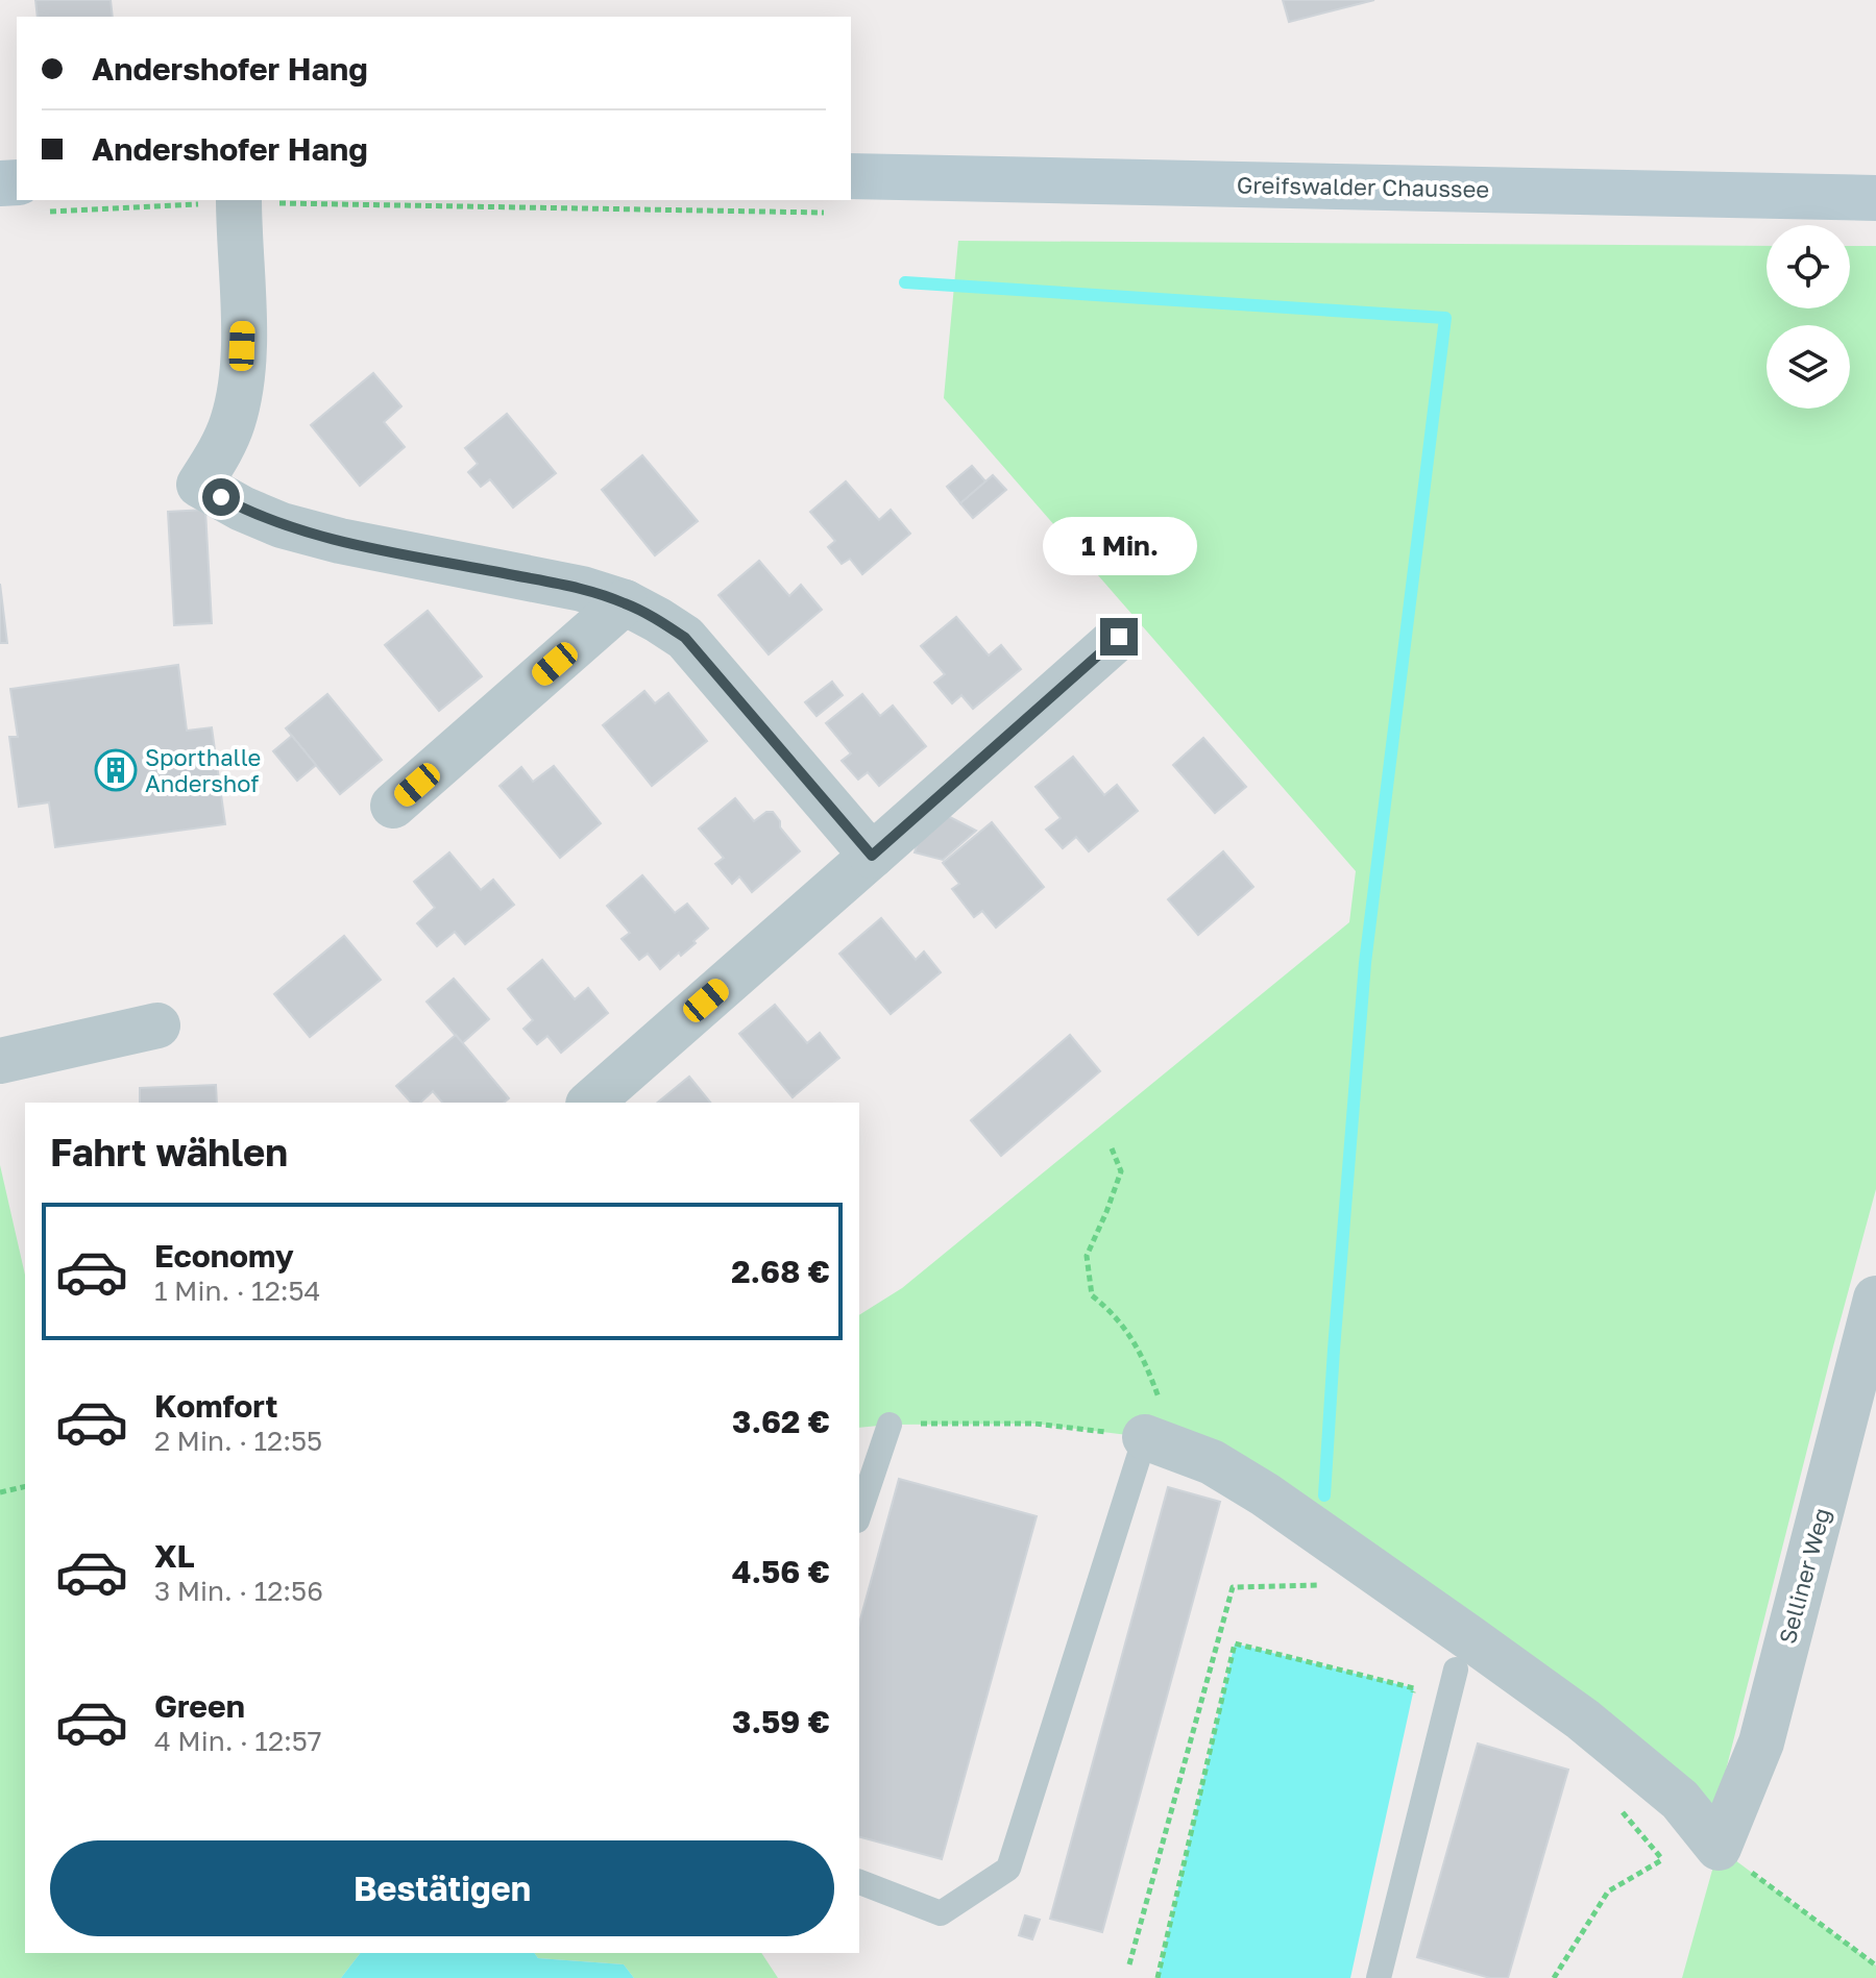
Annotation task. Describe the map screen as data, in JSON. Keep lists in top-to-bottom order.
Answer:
{
  "streets": {
    "main road": ["Greifswalder Chaussee"],
    "street": ["Selliner Weg"]
  },
  "places": {
    "building": ["Sporthalle Andershof"]
  },
  "page": {
    "banner": ["Andershofer Hang", "Andershofer Hang"],
    "bubble": "1 Min.",
    "heading": "Fahrt wählen",
    "list": [
      {
        "name": "Economy",
        "note": "1 Min. · 12:54",
        "value": "2.68 €"
      },
      {
        "name": "Komfort",
        "note": "2 Min. · 12:55",
        "value": "3.62 €"
      },
      {
        "name": "XL",
        "note": "3 Min. · 12:56",
        "value": "4.56 €"
      },
      {
        "name": "Green",
        "note": "4 Min. · 12:57",
        "value": "3.59 €"
      }
    ],
    "buttons": "Bestätigen"
  }
}
